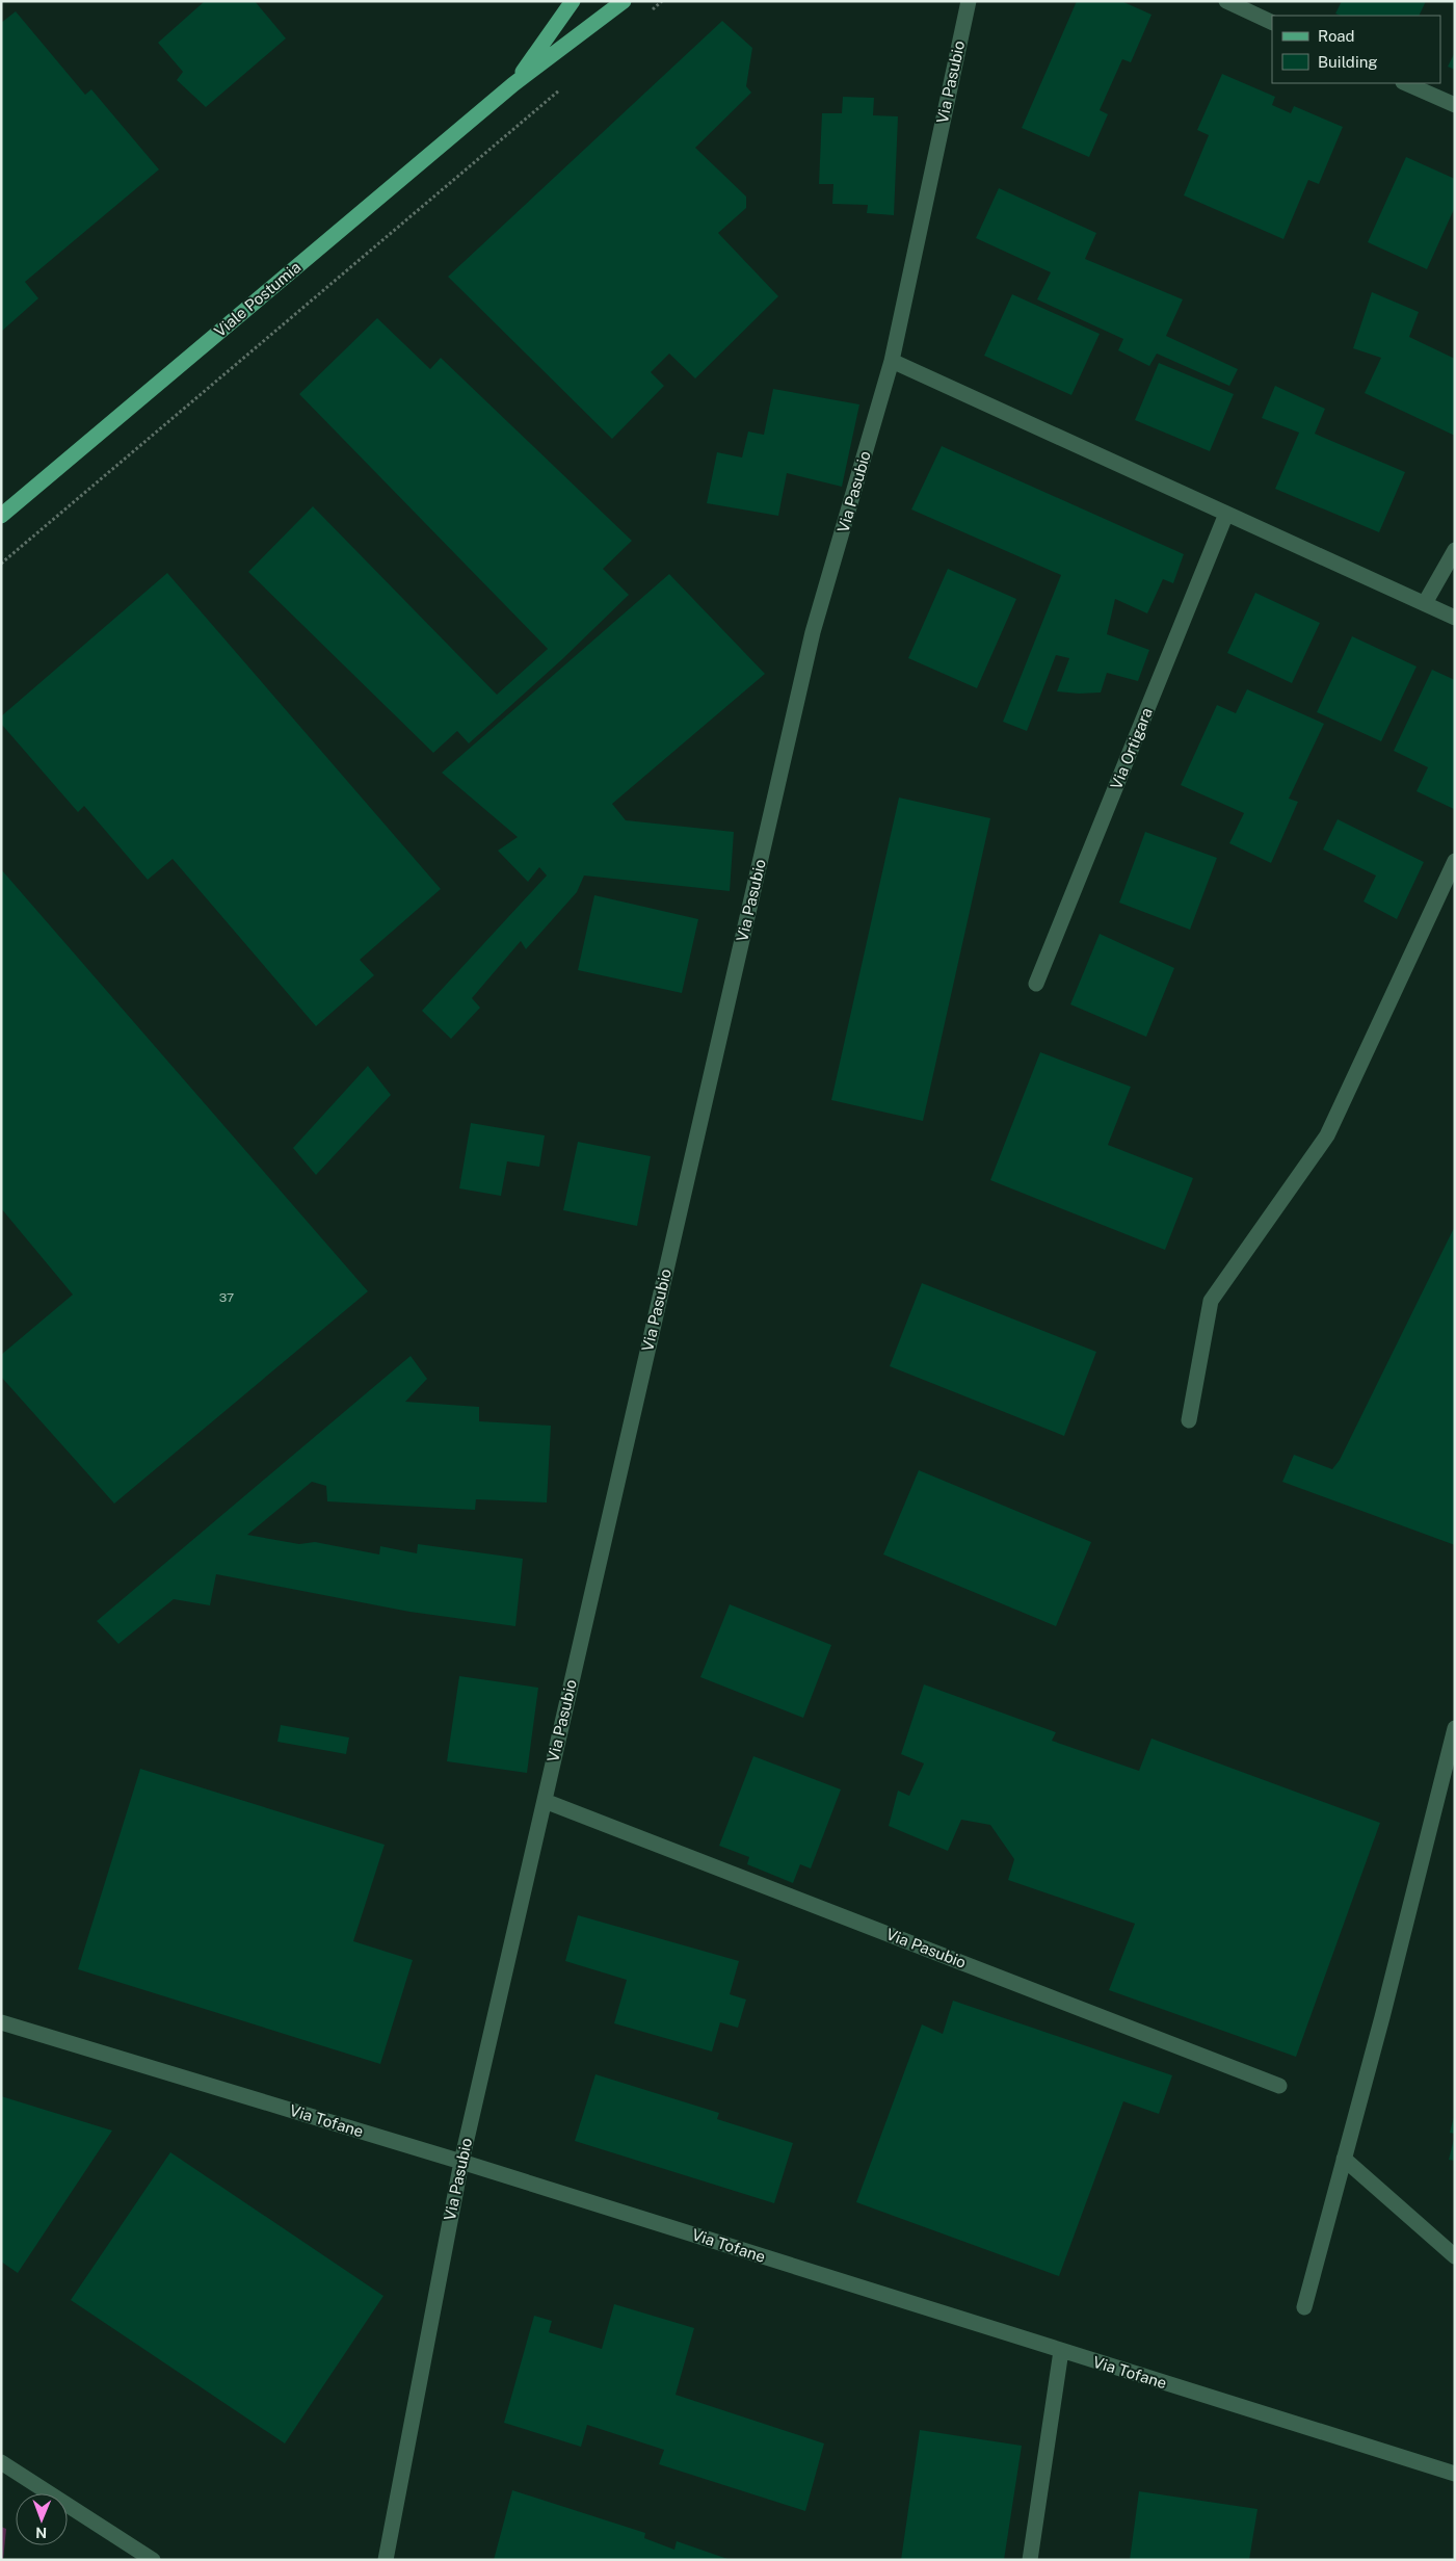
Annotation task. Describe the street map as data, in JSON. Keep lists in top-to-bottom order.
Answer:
{
  "streets": {
    "main road": ["Viale Postumia"],
    "street": ["Via Pasubio", "Via Ortigara", "Via Tofane"]
  },
  "crossings": [
    ["Via Pasubio", "Via Tofane"]
  ],
  "house_numbers": ["37"],
  "legend": ["Road", "Building"],
  "north": "bottom"
}
